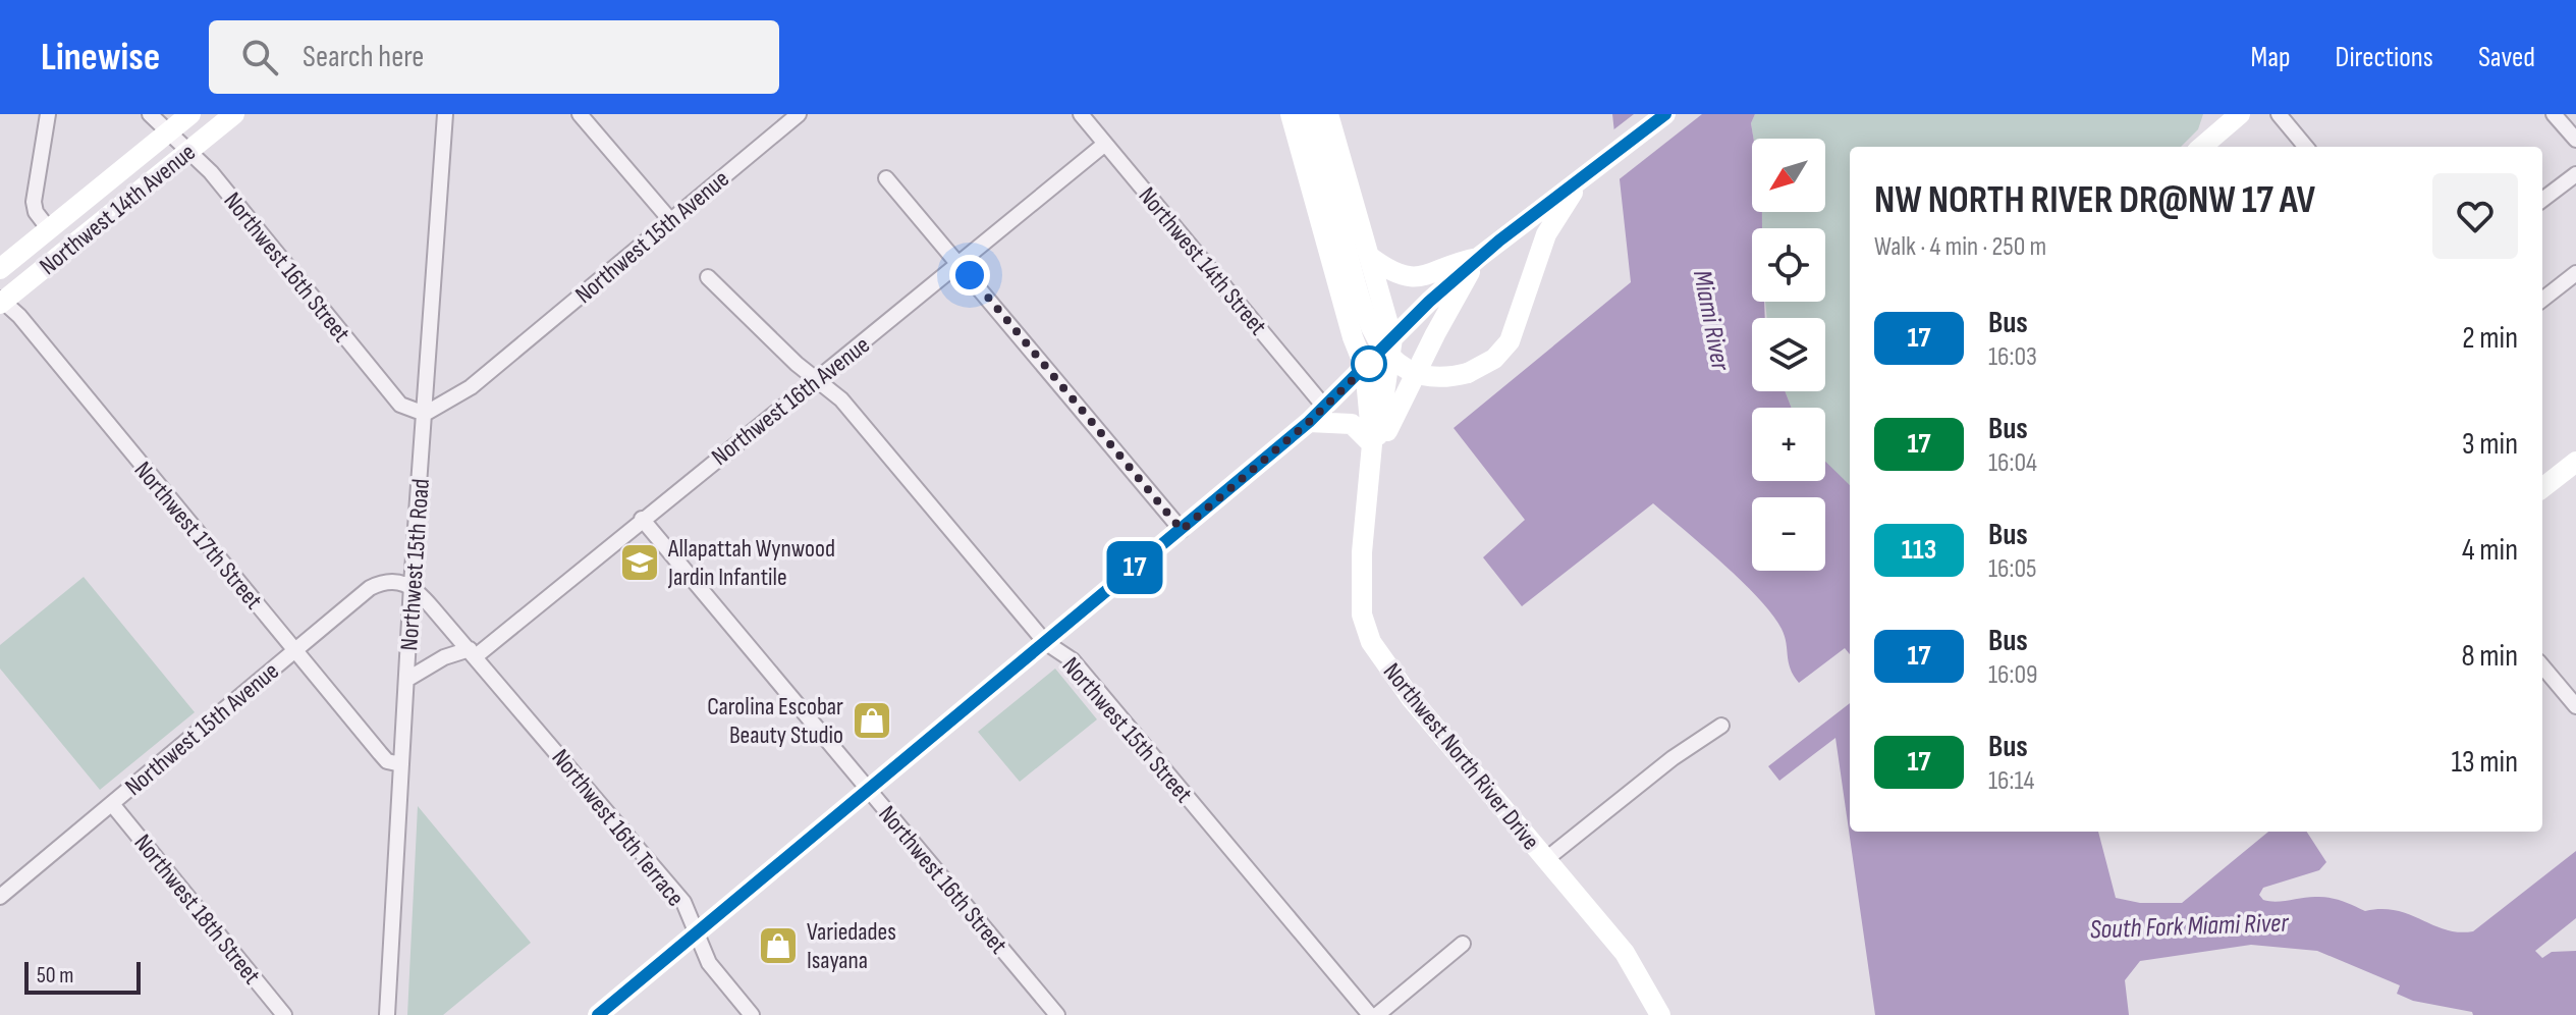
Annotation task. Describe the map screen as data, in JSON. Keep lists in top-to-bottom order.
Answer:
{
  "streets": {
    "main road": ["Northwest 14th Avenue", "Northwest North River Drive"],
    "street": [
      "Northwest 15th Avenue",
      "Northwest 14th Street",
      "Northwest 16th Street",
      "Northwest 16th Avenue",
      "Northwest 17th Street",
      "Northwest 15th Road",
      "Northwest 15th Street",
      "Northwest 16th Terrace",
      "Northwest 18th Street"
    ]
  },
  "crossings": [
    ["Northwest 14th Avenue", "Northwest 16th Street"],
    ["Northwest 14th Avenue", "Northwest 17th Street"],
    ["Northwest 15th Avenue", "Northwest 16th Street"],
    ["Northwest 15th Avenue", "Northwest 17th Street"],
    ["Northwest 15th Avenue", "Northwest 15th Road"],
    ["Northwest 15th Avenue", "Northwest 16th Terrace"],
    ["Northwest 15th Avenue", "Northwest 18th Street"],
    ["Northwest 14th Street", "Northwest 16th Avenue"],
    ["Northwest 16th Street", "Northwest 16th Avenue"],
    ["Northwest 16th Street", "Northwest 15th Road"],
    ["Northwest 16th Avenue", "Northwest 15th Street"],
    ["Northwest 16th Avenue", "Northwest 16th Terrace"],
    ["Northwest 17th Street", "Northwest 15th Road"],
    ["Northwest 15th Road", "Northwest 16th Terrace"]
  ],
  "water": ["Miami River", "South Fork Miami River"],
  "places": {
    "school or university": ["Allapattah Wynwood Jardin Infantile"],
    "shop": ["Carolina Escobar Beauty Studio", "Variedades Isayana"]
  },
  "lines": ["bus line 17"],
  "scale_bar": "50 m",
  "north": "bottom left",
  "page": {
    "header": "Linewise",
    "search": "Search here",
    "nav": ["Map", "Directions", "Saved"],
    "on_map": "17",
    "map_buttons": ["+", "−"],
    "heading": ["NW NORTH RIVER DR@NW 17 AV", "Walk · 4 min · 250 m"],
    "list": [
      {
        "mark": "17",
        "name": "Bus",
        "note": "16:03",
        "value": "2 min"
      },
      {
        "mark": "17",
        "name": "Bus",
        "note": "16:04",
        "value": "3 min"
      },
      {
        "mark": "113",
        "name": "Bus",
        "note": "16:05",
        "value": "4 min"
      },
      {
        "mark": "17",
        "name": "Bus",
        "note": "16:09",
        "value": "8 min"
      },
      {
        "mark": "17",
        "name": "Bus",
        "note": "16:14",
        "value": "13 min"
      }
    ],
    "scale": "50 m"
  }
}
